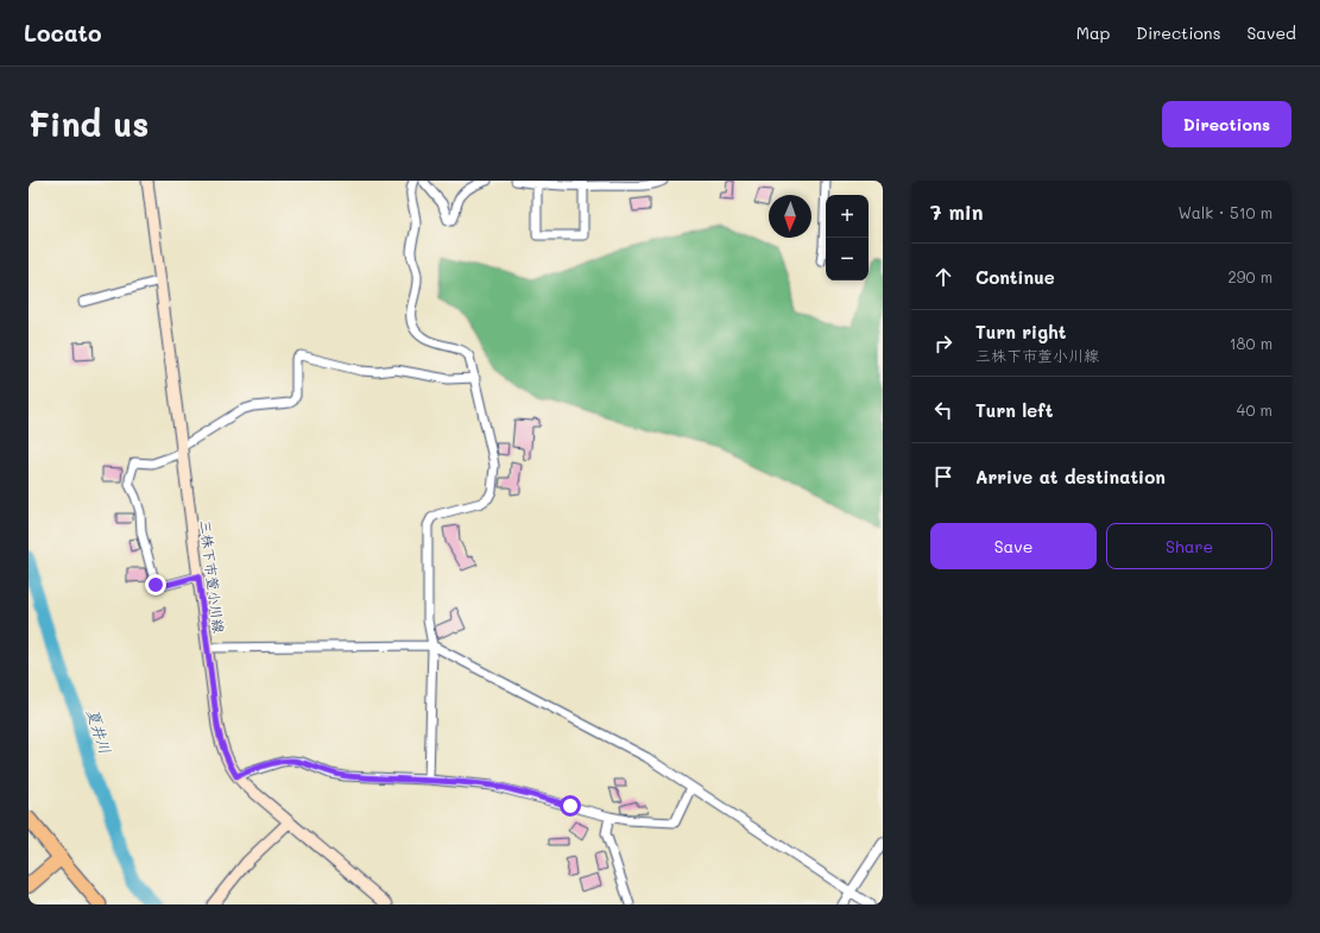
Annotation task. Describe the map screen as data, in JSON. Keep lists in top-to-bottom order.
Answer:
{
  "streets": {
    "main road": ["三株下市萱小川線"]
  },
  "water": ["夏井川"],
  "north": "bottom",
  "page": {
    "header": "Locato",
    "nav": ["Map", "Directions", "Saved"],
    "buttons": [
      "Directions",
      ["Save", "Share"]
    ],
    "title": "Find us",
    "heading": ["7 min", "Walk · 510 m"],
    "map_buttons": ["+", "−"],
    "list": [
      ["Continue", "290 m"],
      ["Turn right", "三株下市萱小川線", "180 m"],
      ["Turn left", "40 m"],
      "Arrive at destination"
    ]
  }
}
